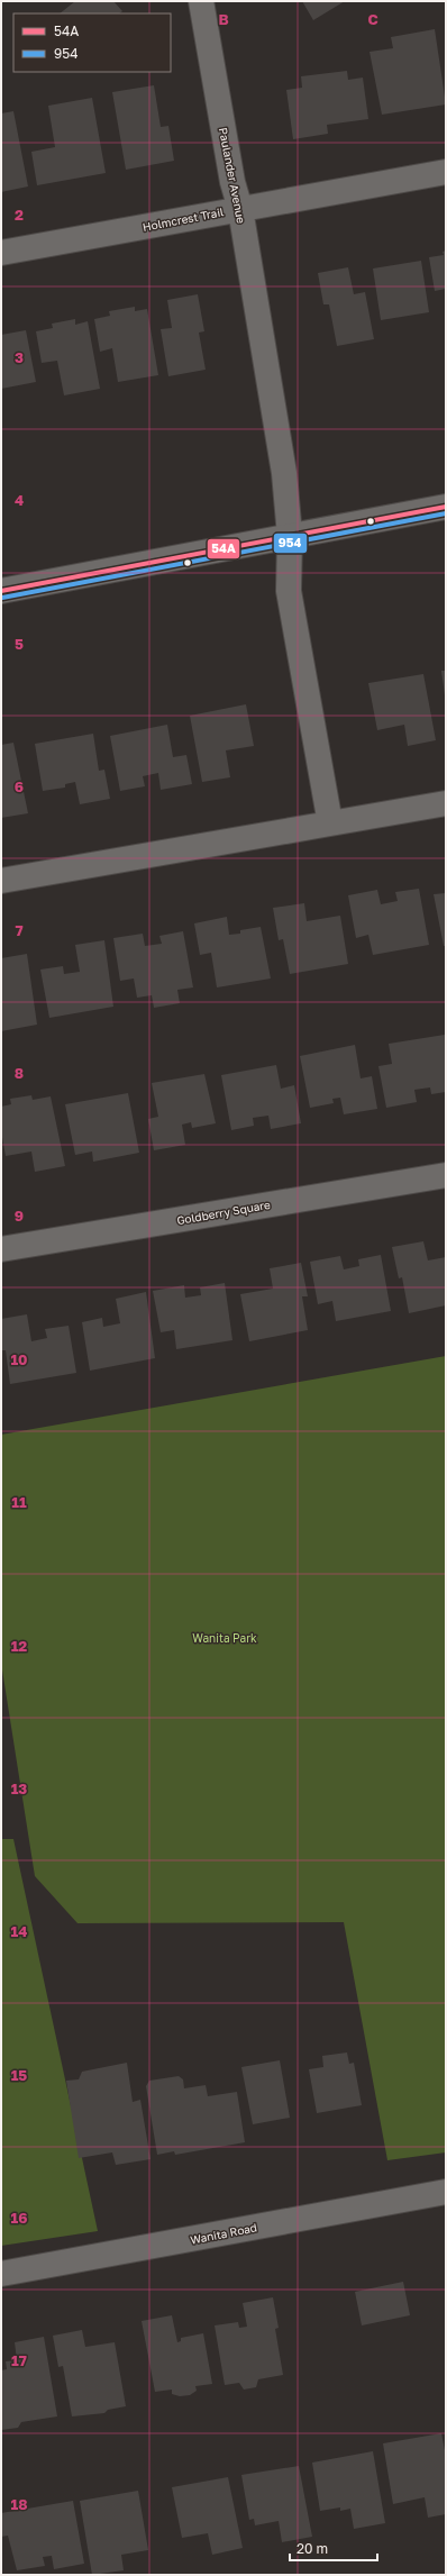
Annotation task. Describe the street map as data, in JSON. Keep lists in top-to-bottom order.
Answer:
{
  "streets": {
    "street": [
      "Paulander Avenue",
      "Holmcrest Trail",
      "Goldberry Square",
      "Wanita Road"
    ]
  },
  "crossings": [
    ["Paulander Avenue", "Holmcrest Trail"]
  ],
  "parks": ["Wanita Park"],
  "lines": ["transit line 54A", "transit line 954"],
  "legend": ["54A", "954"],
  "scale_bar": "20 m",
  "grid": {
    "columns": ["B", "C"],
    "rows": [
      "2",
      "3",
      "4",
      "5",
      "6",
      "7",
      "8",
      "9",
      "10",
      "11",
      "12",
      "13",
      "14",
      "15",
      "16",
      "17",
      "18"
    ]
  }
}
